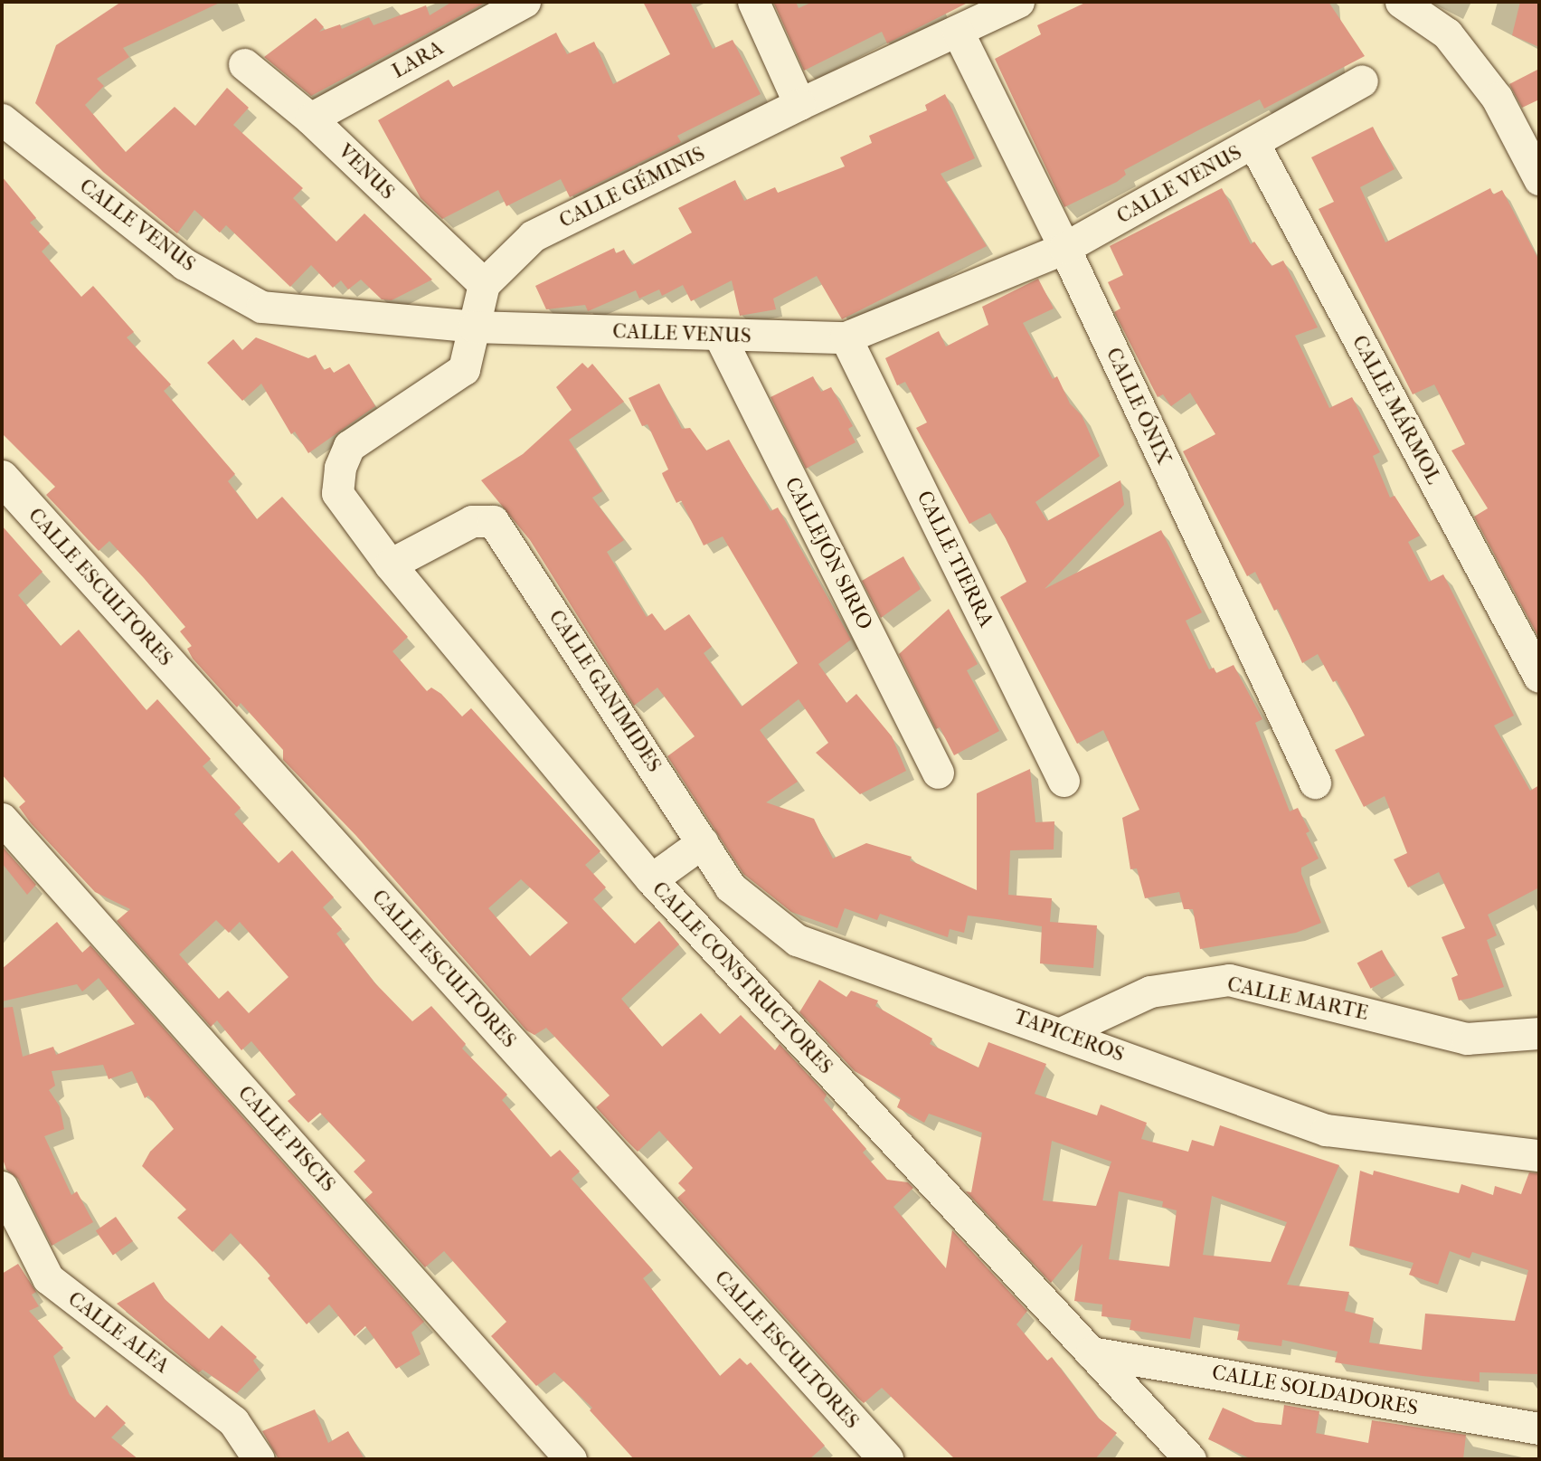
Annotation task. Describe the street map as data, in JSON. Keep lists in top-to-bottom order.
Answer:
{
  "streets": {
    "street": [
      "LARA",
      "VENUS",
      "CALLE VENUS",
      "CALLE GÉMINIS",
      "CALLE ÓNIX",
      "CALLE MÁRMOL",
      "CALLEJÓN SIRIO",
      "CALLE TIERRA",
      "CALLE ESCULTORES",
      "CALLE GANIMIDES",
      "CALLE CONSTRUCTORES",
      "CALLE MARTE",
      "TAPICEROS",
      "CALLE PISCIS",
      "CALLE ALFA",
      "CALLE SOLDADORES"
    ]
  },
  "crossings": [
    ["LARA", "VENUS"],
    ["VENUS", "CALLE GÉMINIS"],
    ["CALLE VENUS", "CALLE ÓNIX"],
    ["CALLE VENUS", "CALLE MÁRMOL"],
    ["CALLE VENUS", "CALLEJÓN SIRIO"],
    ["CALLE VENUS", "CALLE TIERRA"],
    ["CALLE VENUS", "CALLE CONSTRUCTORES"],
    ["CALLE GÉMINIS", "CALLE ÓNIX"],
    ["CALLE GANIMIDES", "CALLE CONSTRUCTORES"],
    ["CALLE GANIMIDES", "TAPICEROS"],
    ["CALLE CONSTRUCTORES", "CALLE SOLDADORES"],
    ["CALLE MARTE", "TAPICEROS"]
  ]
}
